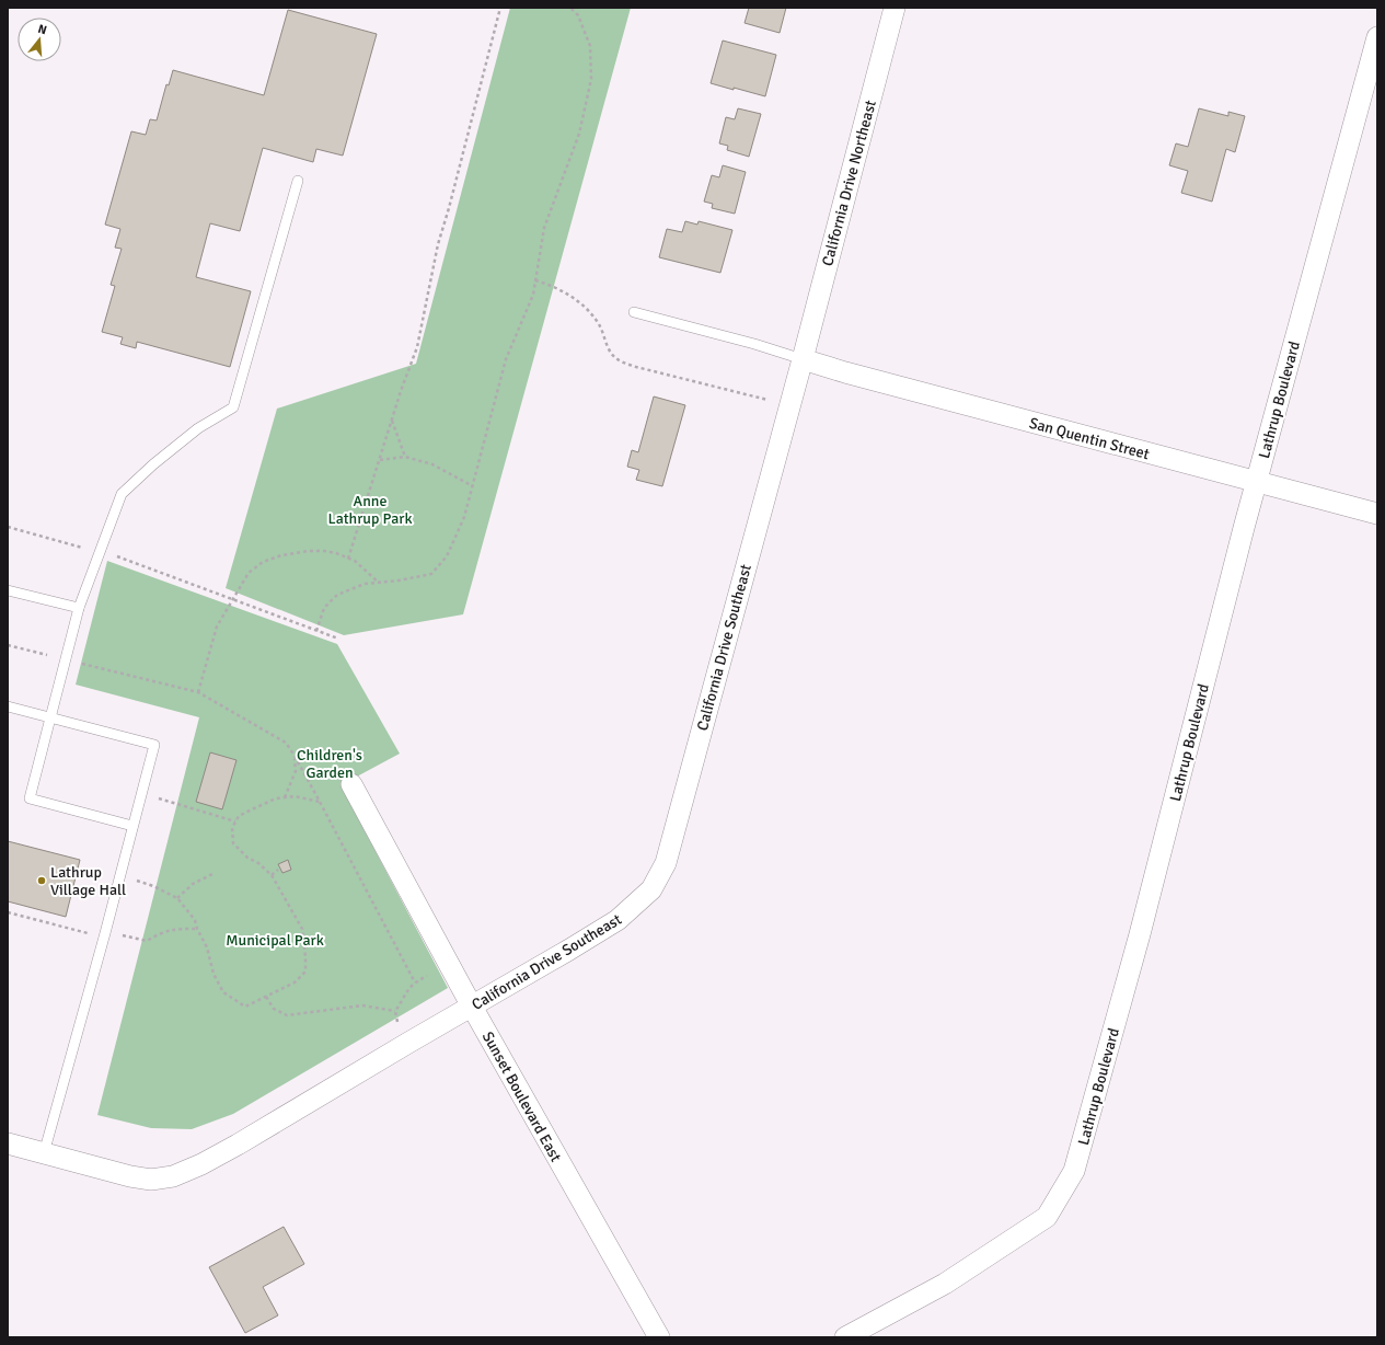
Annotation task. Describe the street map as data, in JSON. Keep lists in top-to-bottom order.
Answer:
{
  "streets": {
    "street": [
      "California Drive Northeast",
      "Lathrup Boulevard",
      "San Quentin Street",
      "California Drive Southeast",
      "Sunset Boulevard East"
    ]
  },
  "crossings": [
    ["California Drive Northeast", "San Quentin Street"],
    ["California Drive Northeast", "California Drive Southeast"],
    ["Lathrup Boulevard", "San Quentin Street"],
    ["San Quentin Street", "California Drive Southeast"],
    ["California Drive Southeast", "Sunset Boulevard East"]
  ],
  "parks": ["Anne Lathrup Park", "Children's Garden", "Municipal Park"],
  "places": ["Lathrup Village Hall"],
  "north": "top"
}
